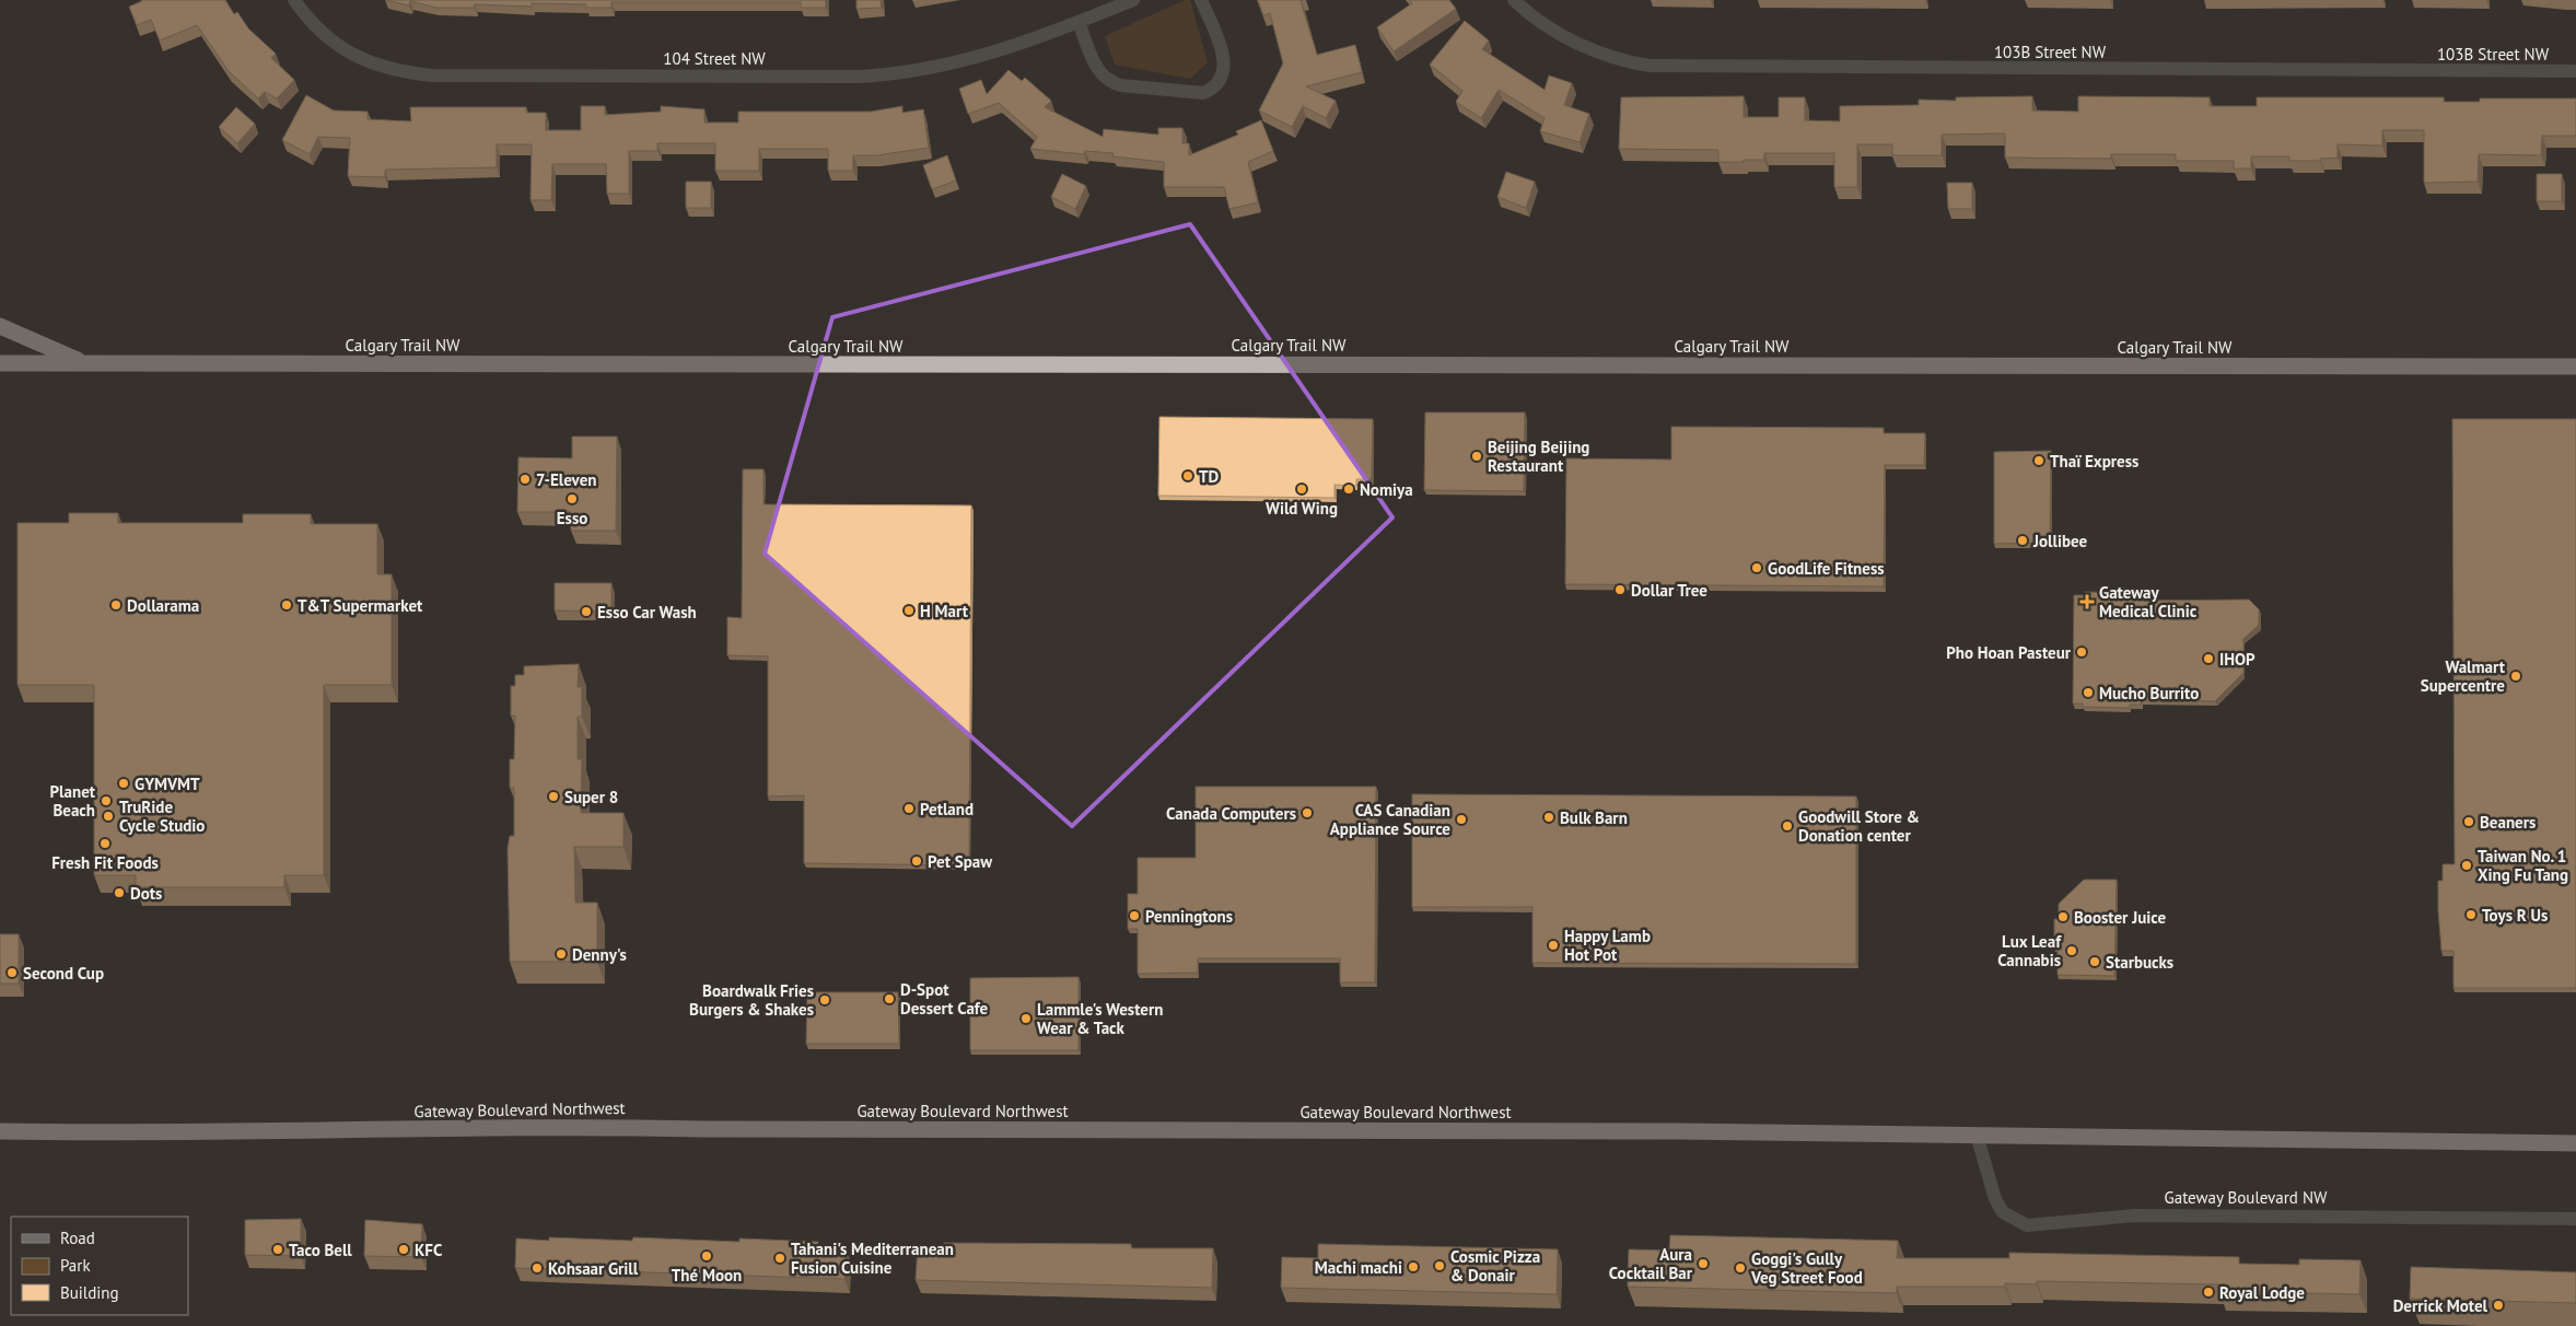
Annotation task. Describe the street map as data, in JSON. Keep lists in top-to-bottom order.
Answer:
{
  "streets": {
    "highway": ["Calgary Trail NW", "Gateway Boulevard Northwest"],
    "street": ["103B Street NW", "104 Street NW", "Gateway Boulevard NW"]
  },
  "crossings": [
    ["Gateway Boulevard Northwest", "Gateway Boulevard NW"]
  ],
  "places": {
    "other": [
      "Beijing Beijing Restaurant",
      "Thaï Express",
      "TD",
      "7-Eleven",
      "Wild Wing",
      "Nomiya",
      "Esso",
      "Jollibee",
      "GoodLife Fitness",
      "Dollar Tree",
      "Dollarama",
      "T&T Supermarket",
      "H Mart",
      "Esso Car Wash",
      "Pho Hoan Pasteur",
      "IHOP",
      "Walmart Supercentre",
      "Mucho Burrito",
      "GYMVMT",
      "Super 8",
      "Planet Beach",
      "Petland",
      "Canada Computers",
      "TruRide Cycle Studio",
      "Bulk Barn",
      "CAS Canadian Appliance Source",
      "Beaners",
      "Goodwill Store & Donation center",
      "Fresh Fit Foods",
      "Pet Spaw",
      "Taiwan No. 1 Xing Fu Tang",
      "Dots",
      "Toys R Us",
      "Penningtons",
      "Booster Juice",
      "Happy Lamb Hot Pot",
      "Lux Leaf Cannabis",
      "Denny's",
      "Starbucks",
      "Second Cup",
      "D-Spot Dessert Cafe",
      "Boardwalk Fries Burgers & Shakes",
      "Lammle's Western Wear & Tack",
      "Taco Bell",
      "KFC",
      "Thé Moon",
      "Tahani's Mediterranean Fusion Cuisine",
      "Aura Cocktail Bar",
      "Cosmic Pizza & Donair",
      "Machi machi",
      "Kohsaar Grill",
      "Goggi's Gully Veg Street Food",
      "Royal Lodge",
      "Derrick Motel"
    ],
    "health": ["Gateway Medical Clinic"]
  },
  "legend": ["Road", "Park", "Building"]
}
